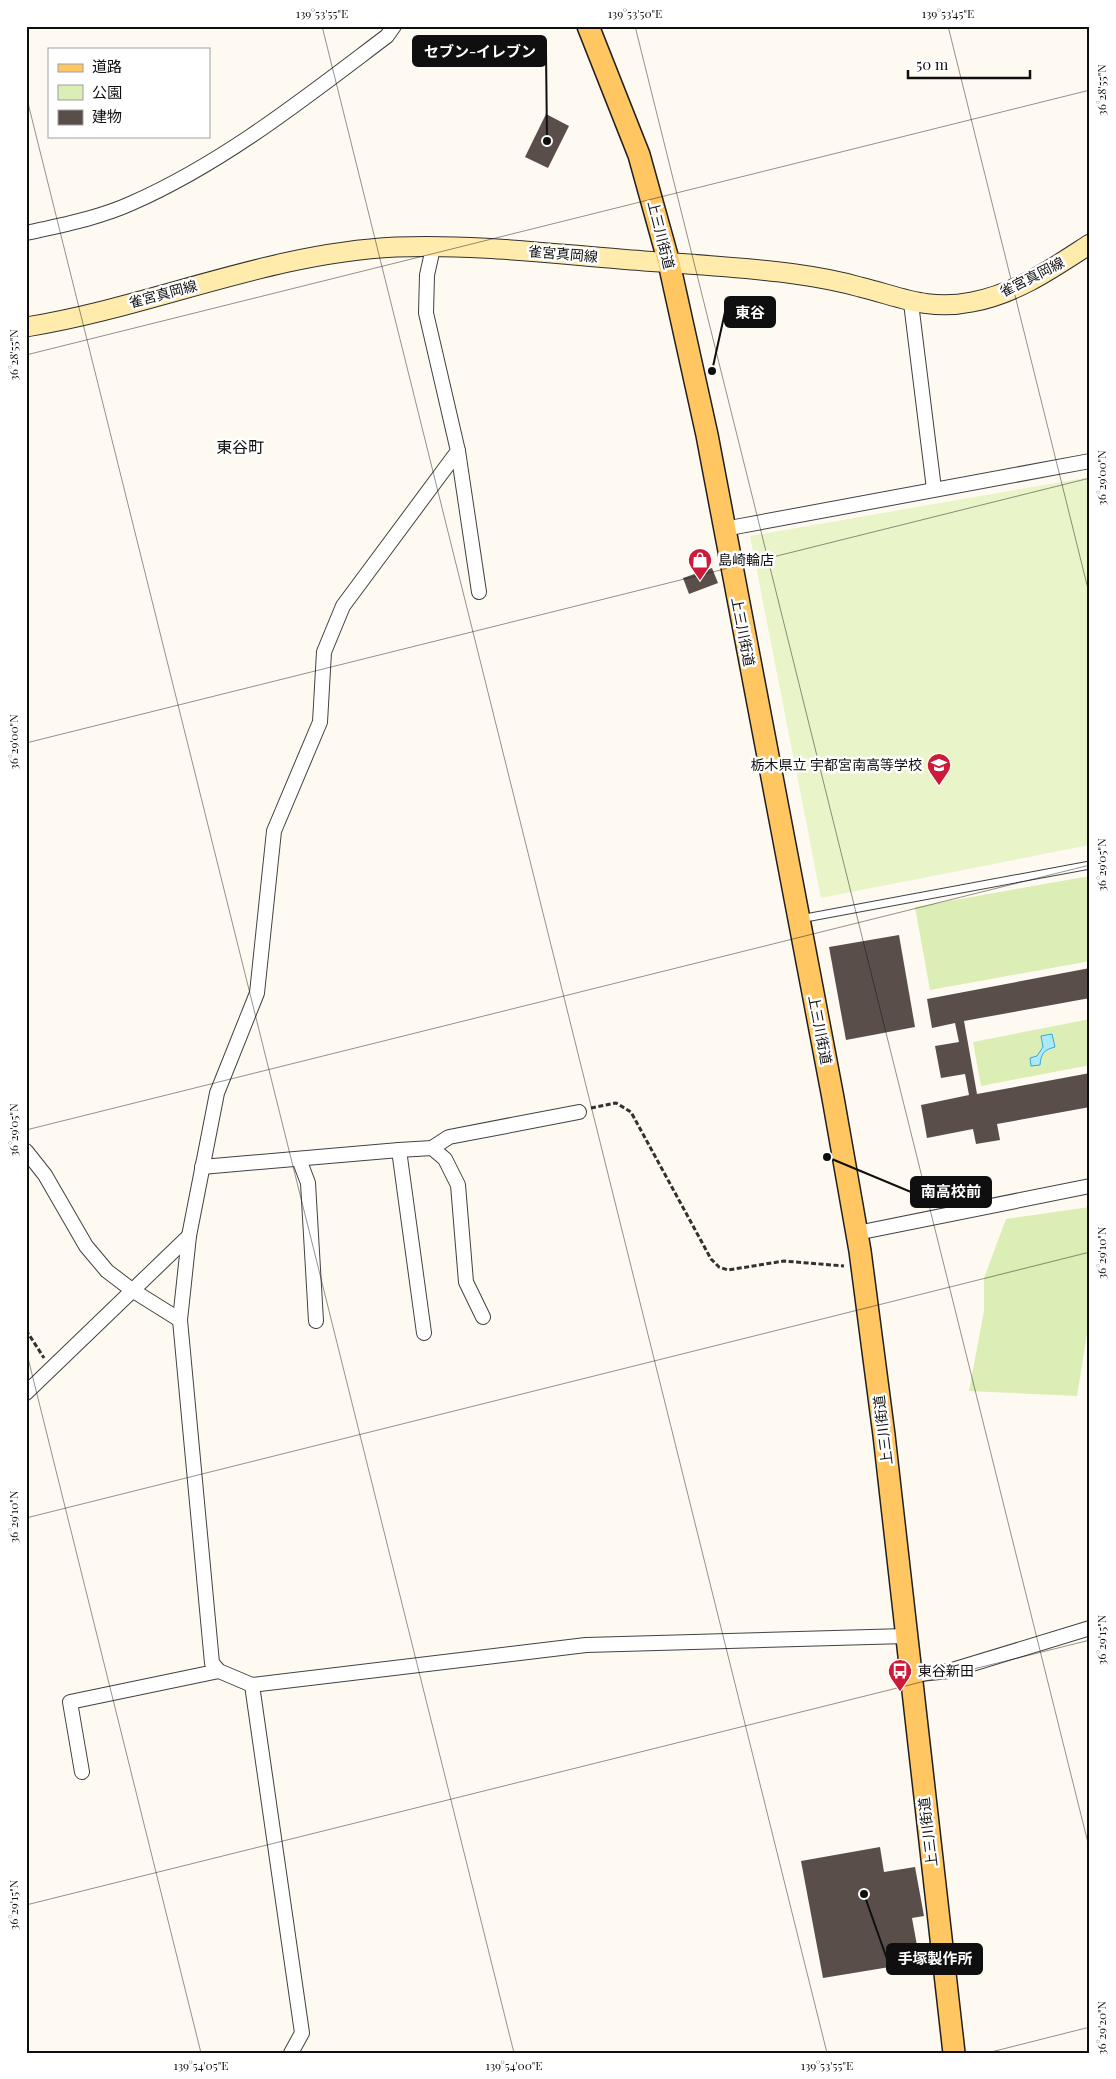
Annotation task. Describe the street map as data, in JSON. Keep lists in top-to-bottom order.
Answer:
{
  "streets": {
    "main road": ["上三川街道", "雀宮真岡線"]
  },
  "crossings": [
    ["上三川街道", "雀宮真岡線"]
  ],
  "districts": ["東谷町"],
  "places": {
    "other": [
      "セブン-イレブン",
      "東谷",
      "南高校前",
      "手塚製作所"
    ],
    "shop": ["島崎輪店"],
    "school or university": ["栃木県立 宇都宮南高等学校"],
    "bus stop": ["東谷新田"]
  },
  "legend": ["道路", "公園", "建物"],
  "scale_bar": "50 m",
  "coordinates": [
    "139°53'55\"E",
    "139°53'50\"E",
    "139°53'45\"E",
    "36°28'55\"N",
    "36°29'00\"N",
    "36°29'05\"N",
    "36°29'10\"N",
    "36°29'15\"N",
    "36°29'20\"N",
    "139°54'05\"E",
    "139°54'00\"E"
  ]
}
